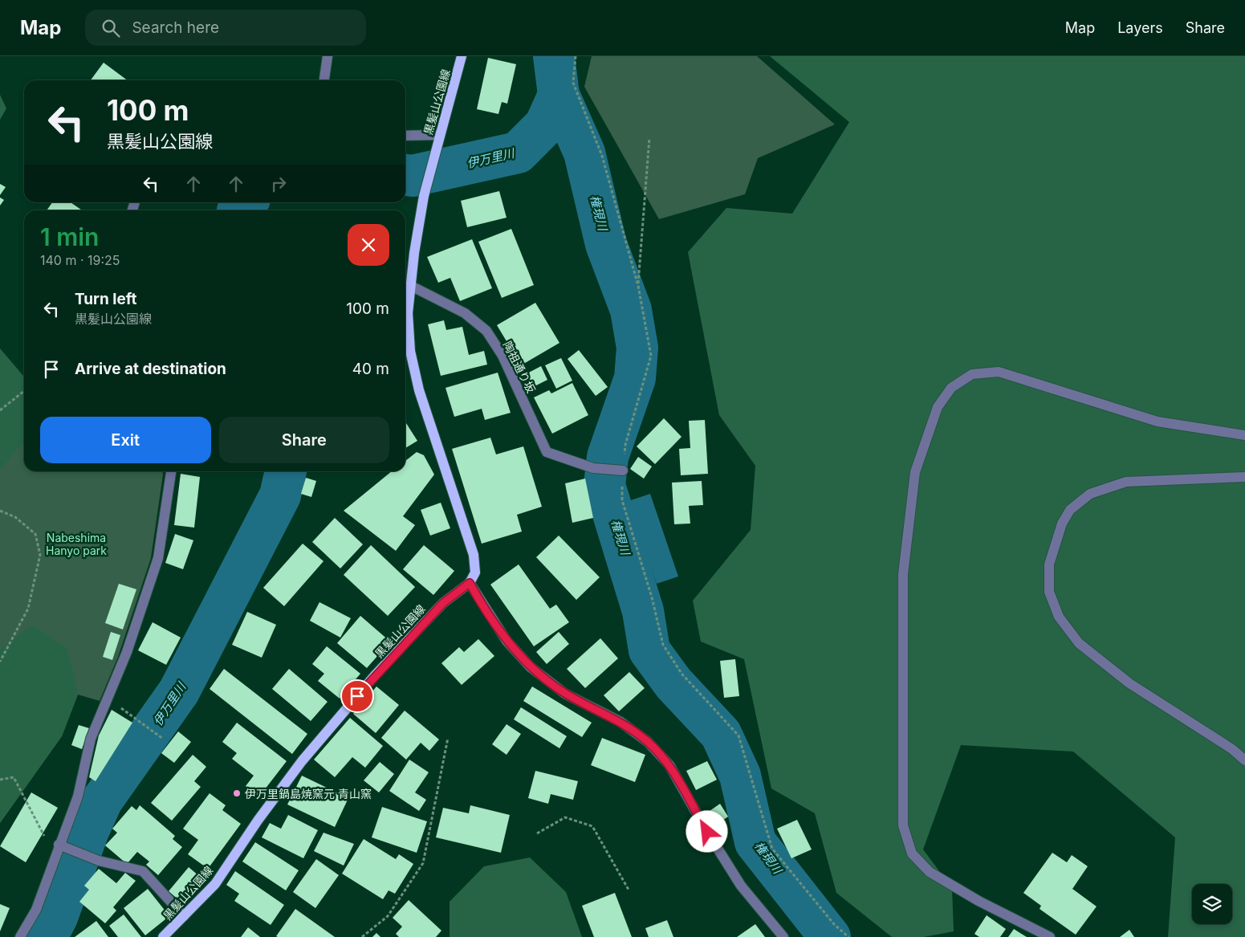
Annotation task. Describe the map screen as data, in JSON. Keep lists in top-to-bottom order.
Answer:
{
  "streets": {
    "main road": ["黒髪山公園線"],
    "street": ["陶祖通り坂"]
  },
  "crossings": [
    ["黒髪山公園線", "陶祖通り坂"]
  ],
  "water": ["伊万里川", "権現川"],
  "parks": ["Nabeshima Hanyo park"],
  "places": ["伊万里鍋島焼窯元 青山窯"],
  "page": {
    "header": "Map",
    "search": "Search here",
    "nav": ["Map", "Layers", "Share"],
    "turn": ["100 m", "黒髪山公園線"],
    "heading": ["1 min", "140 m · 19:25"],
    "list": [
      {
        "name": "Turn left",
        "note": "黒髪山公園線",
        "value": "100 m"
      },
      {
        "name": "Arrive at destination",
        "value": "40 m"
      }
    ],
    "buttons": ["Exit", "Share"]
  }
}
